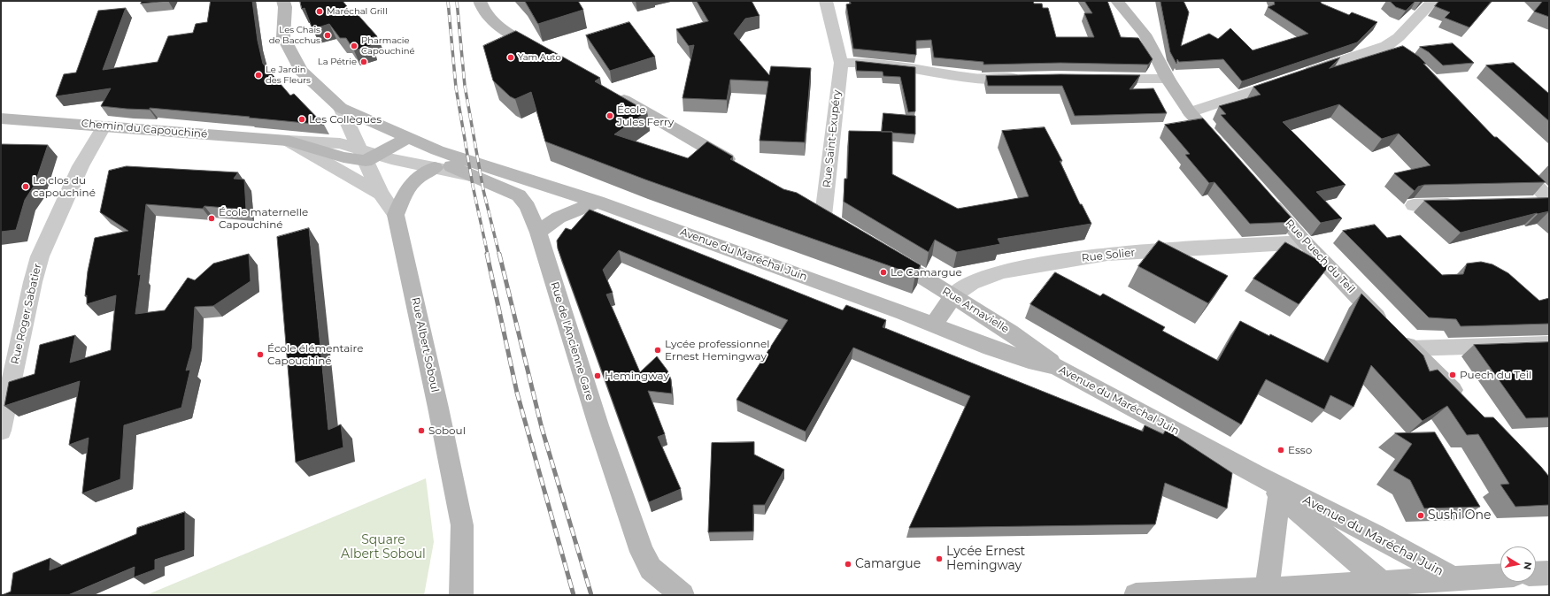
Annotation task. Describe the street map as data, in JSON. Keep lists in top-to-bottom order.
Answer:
{
  "streets": {
    "street": [
      "Chemin du Capouchiné",
      "Rue Saint-Exupéry",
      "Avenue du Maréchal Juin",
      "Rue Solier",
      "Rue Puech du Teil",
      "Rue Arnavielle",
      "Rue Roger Sabatier",
      "Rue de l'Ancienne Gare",
      "Rue Albert Soboul"
    ]
  },
  "crossings": [
    ["Chemin du Capouchiné", "Rue Roger Sabatier"],
    ["Avenue du Maréchal Juin", "Rue Solier"],
    ["Avenue du Maréchal Juin", "Rue Arnavielle"],
    ["Avenue du Maréchal Juin", "Rue de l'Ancienne Gare"],
    ["Avenue du Maréchal Juin", "Rue Albert Soboul"],
    ["Rue Solier", "Rue Puech du Teil"],
    ["Rue Solier", "Rue Arnavielle"]
  ],
  "parks": ["Square Albert Soboul"],
  "places": [
    "Maréchal Grill",
    "Les Chais de Bacchus",
    "Pharmacie Capouchiné",
    "Yam Auto",
    "La Pétrie",
    "Le Jardin des Fleurs",
    "École Jules Ferry",
    "Les Collègues",
    "Le clos du capouchiné",
    "École maternelle Capouchiné",
    "Le Camargue",
    "Lycée professionnel Ernest Hemingway",
    "École élémentaire Capouchiné",
    "Puech du Teil",
    "Hemingway",
    "Soboul",
    "Esso",
    "Sushi One",
    "Lycée Ernest Hemingway",
    "Camargue"
  ],
  "north": "right"
}
